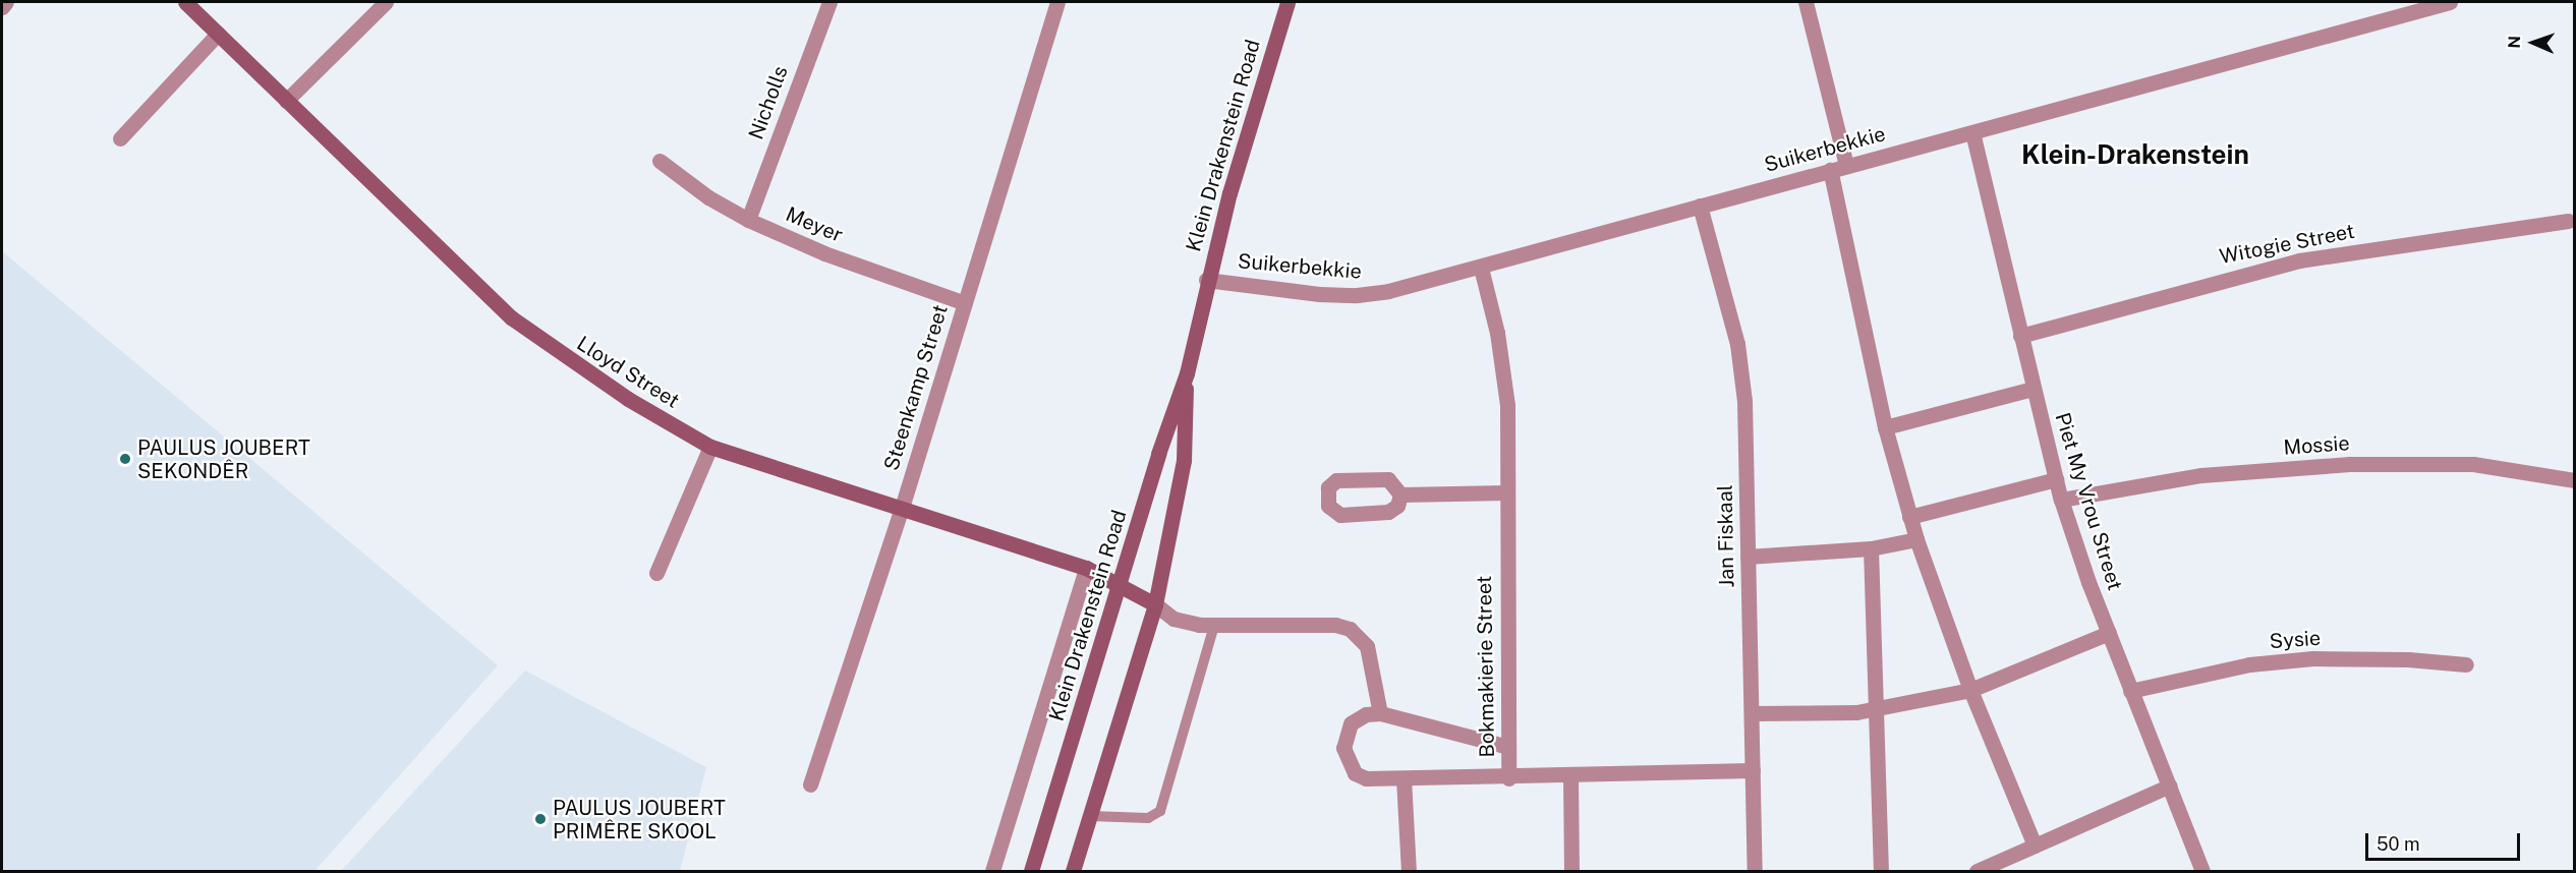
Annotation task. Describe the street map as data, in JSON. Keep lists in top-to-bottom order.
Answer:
{
  "streets": {
    "main road": ["Klein Drakenstein Road", "Lloyd Street"],
    "street": [
      "Nicholls",
      "Suikerbekkie",
      "Meyer",
      "Witogie Street",
      "Steenkamp Street",
      "Mossie",
      "Piet My Vrou Street",
      "Jan Fiskaal",
      "Sysie",
      "Bokmakierie Street"
    ]
  },
  "crossings": [
    ["Nicholls", "Meyer"],
    ["Klein Drakenstein Road", "Suikerbekkie"],
    ["Klein Drakenstein Road", "Lloyd Street"],
    ["Suikerbekkie", "Piet My Vrou Street"],
    ["Suikerbekkie", "Jan Fiskaal"],
    ["Suikerbekkie", "Bokmakierie Street"],
    ["Meyer", "Steenkamp Street"],
    ["Witogie Street", "Piet My Vrou Street"],
    ["Lloyd Street", "Steenkamp Street"],
    ["Mossie", "Piet My Vrou Street"],
    ["Piet My Vrou Street", "Sysie"],
    ["Jan Fiskaal", "Bokmakierie Street"]
  ],
  "districts": ["Klein-Drakenstein"],
  "places": ["PAULUS JOUBERT SEKONDÊR", "PAULUS JOUBERT PRIMÊRE SKOOL"],
  "scale_bar": "50 m",
  "north": "left"
}
